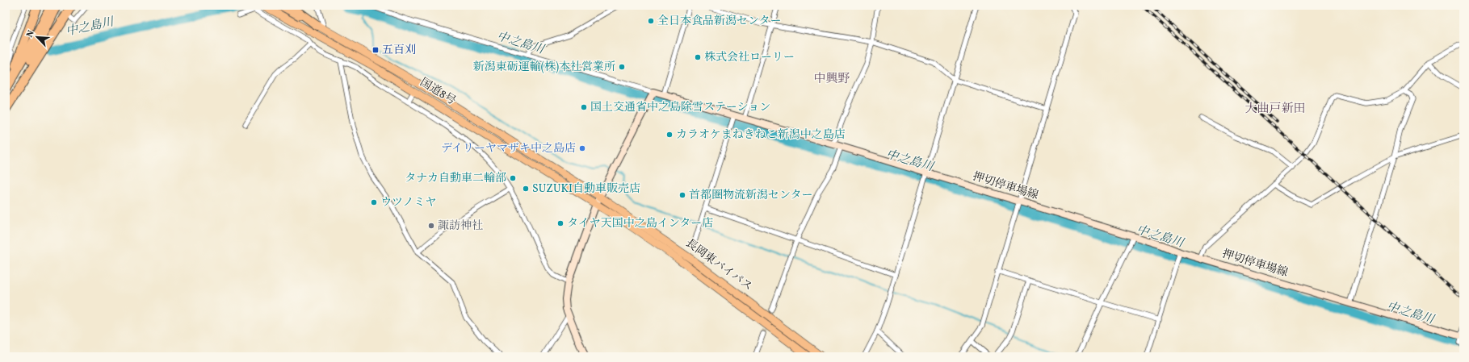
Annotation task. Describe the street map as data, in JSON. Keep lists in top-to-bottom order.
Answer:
{
  "streets": {
    "highway": ["国道8号", "長岡東バイパス"],
    "main road": ["押切停車場線"]
  },
  "crossings": [
    ["国道8号", "長岡東バイパス"]
  ],
  "districts": ["中興野", "大曲戸新田"],
  "water": ["中之島川"],
  "places": {
    "other": [
      "全日本食品新潟センター",
      "株式会社ローリー",
      "新潟東砺運輸(株)本社営業所",
      "国土交通省中之島除雪ステーション",
      "カラオケまねきねこ新潟中之島店",
      "デイリーヤマザキ中之島店",
      "タナカ自動車二輪部",
      "SUZUKI自動車販売店",
      "首都圏物流新潟センター",
      "ウツノミヤ",
      "タイヤ天国中之島インター店",
      "諏訪神社"
    ],
    "transit": ["五百刈"]
  },
  "north": "top left"
}
